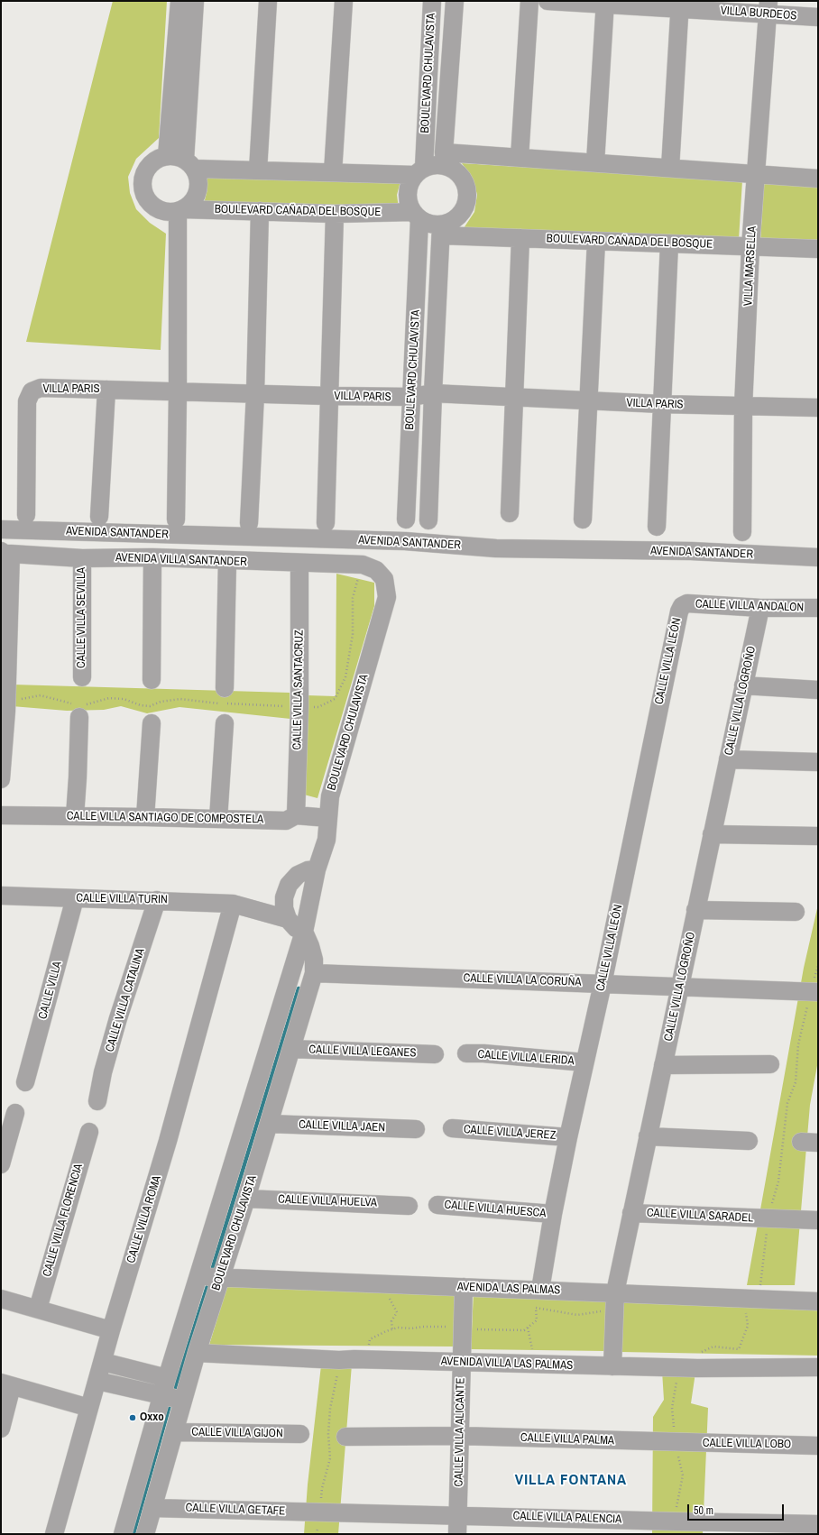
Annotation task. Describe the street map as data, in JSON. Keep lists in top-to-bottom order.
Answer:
{
  "streets": {
    "street": [
      "VILLA BURDEOS",
      "BOULEVARD CHULAVISTA",
      "BOULEVARD CAÑADA DEL BOSQUE",
      "VILLA MARSELLA",
      "VILLA PARIS",
      "AVENIDA SANTANDER",
      "AVENIDA VILLA SANTANDER",
      "CALLE VILLA ANDALON",
      "CALLE VILLA SEVILLA",
      "CALLE VILLA LEÓN",
      "CALLE VILLA SANTACRUZ",
      "CALLE VILLA LOGROÑO",
      "CALLE VILLA SANTIAGO DE COMPOSTELA",
      "CALLE VILLA TURIN",
      "CALLE VILLA LA CORUÑA",
      "CALLE VILLA",
      "CALLE VILLA CATALINA",
      "CALLE VILLA LEGANES",
      "CALLE VILLA LERIDA",
      "CALLE VILLA JAEN",
      "CALLE VILLA JEREZ",
      "CALLE VILLA HUELVA",
      "CALLE VILLA HUESCA",
      "CALLE VILLA SARADEL",
      "CALLE VILLA ROMA",
      "CALLE VILLA FLORENCIA",
      "AVENIDA LAS PALMAS",
      "AVENIDA VILLA LAS PALMAS",
      "CALLE VILLA ALICANTE",
      "CALLE VILLA GIJON",
      "CALLE VILLA PALMA",
      "CALLE VILLA LOBO",
      "CALLE VILLA GETAFE",
      "CALLE VILLA PALENCIA"
    ]
  },
  "crossings": [
    ["VILLA BURDEOS", "VILLA MARSELLA"],
    ["BOULEVARD CHULAVISTA", "BOULEVARD CAÑADA DEL BOSQUE"],
    ["BOULEVARD CHULAVISTA", "VILLA PARIS"],
    ["BOULEVARD CHULAVISTA", "AVENIDA SANTANDER"],
    ["BOULEVARD CHULAVISTA", "CALLE VILLA SANTIAGO DE COMPOSTELA"],
    ["BOULEVARD CHULAVISTA", "CALLE VILLA TURIN"],
    ["BOULEVARD CHULAVISTA", "CALLE VILLA LA CORUÑA"],
    ["BOULEVARD CHULAVISTA", "CALLE VILLA LEGANES"],
    ["BOULEVARD CHULAVISTA", "CALLE VILLA JAEN"],
    ["BOULEVARD CHULAVISTA", "CALLE VILLA HUELVA"],
    ["BOULEVARD CHULAVISTA", "AVENIDA LAS PALMAS"],
    ["BOULEVARD CHULAVISTA", "AVENIDA VILLA LAS PALMAS"],
    ["BOULEVARD CHULAVISTA", "CALLE VILLA GIJON"],
    ["BOULEVARD CHULAVISTA", "CALLE VILLA GETAFE"],
    ["BOULEVARD CAÑADA DEL BOSQUE", "VILLA MARSELLA"],
    ["VILLA MARSELLA", "VILLA PARIS"],
    ["AVENIDA SANTANDER", "AVENIDA VILLA SANTANDER"],
    ["AVENIDA VILLA SANTANDER", "CALLE VILLA SEVILLA"],
    ["AVENIDA VILLA SANTANDER", "CALLE VILLA SANTACRUZ"],
    ["CALLE VILLA ANDALON", "CALLE VILLA LEÓN"],
    ["CALLE VILLA ANDALON", "CALLE VILLA LOGROÑO"],
    ["CALLE VILLA LEÓN", "CALLE VILLA LA CORUÑA"],
    ["CALLE VILLA LEÓN", "CALLE VILLA LERIDA"],
    ["CALLE VILLA LEÓN", "CALLE VILLA JEREZ"],
    ["CALLE VILLA LEÓN", "CALLE VILLA HUESCA"],
    ["CALLE VILLA LEÓN", "AVENIDA LAS PALMAS"],
    ["CALLE VILLA SANTACRUZ", "CALLE VILLA SANTIAGO DE COMPOSTELA"],
    ["CALLE VILLA LOGROÑO", "CALLE VILLA LA CORUÑA"],
    ["CALLE VILLA LOGROÑO", "CALLE VILLA SARADEL"],
    ["CALLE VILLA LOGROÑO", "AVENIDA LAS PALMAS"],
    ["CALLE VILLA LOGROÑO", "AVENIDA VILLA LAS PALMAS"],
    ["CALLE VILLA TURIN", "CALLE VILLA"],
    ["CALLE VILLA TURIN", "CALLE VILLA CATALINA"],
    ["CALLE VILLA TURIN", "CALLE VILLA ROMA"],
    ["AVENIDA LAS PALMAS", "CALLE VILLA ALICANTE"],
    ["AVENIDA VILLA LAS PALMAS", "CALLE VILLA ALICANTE"],
    ["CALLE VILLA ALICANTE", "CALLE VILLA PALMA"],
    ["CALLE VILLA ALICANTE", "CALLE VILLA GETAFE"],
    ["CALLE VILLA ALICANTE", "CALLE VILLA PALENCIA"],
    ["CALLE VILLA PALMA", "CALLE VILLA LOBO"],
    ["CALLE VILLA GETAFE", "CALLE VILLA PALENCIA"]
  ],
  "districts": ["VILLA FONTANA"],
  "places": ["Oxxo"],
  "scale_bar": "50 m"
}
